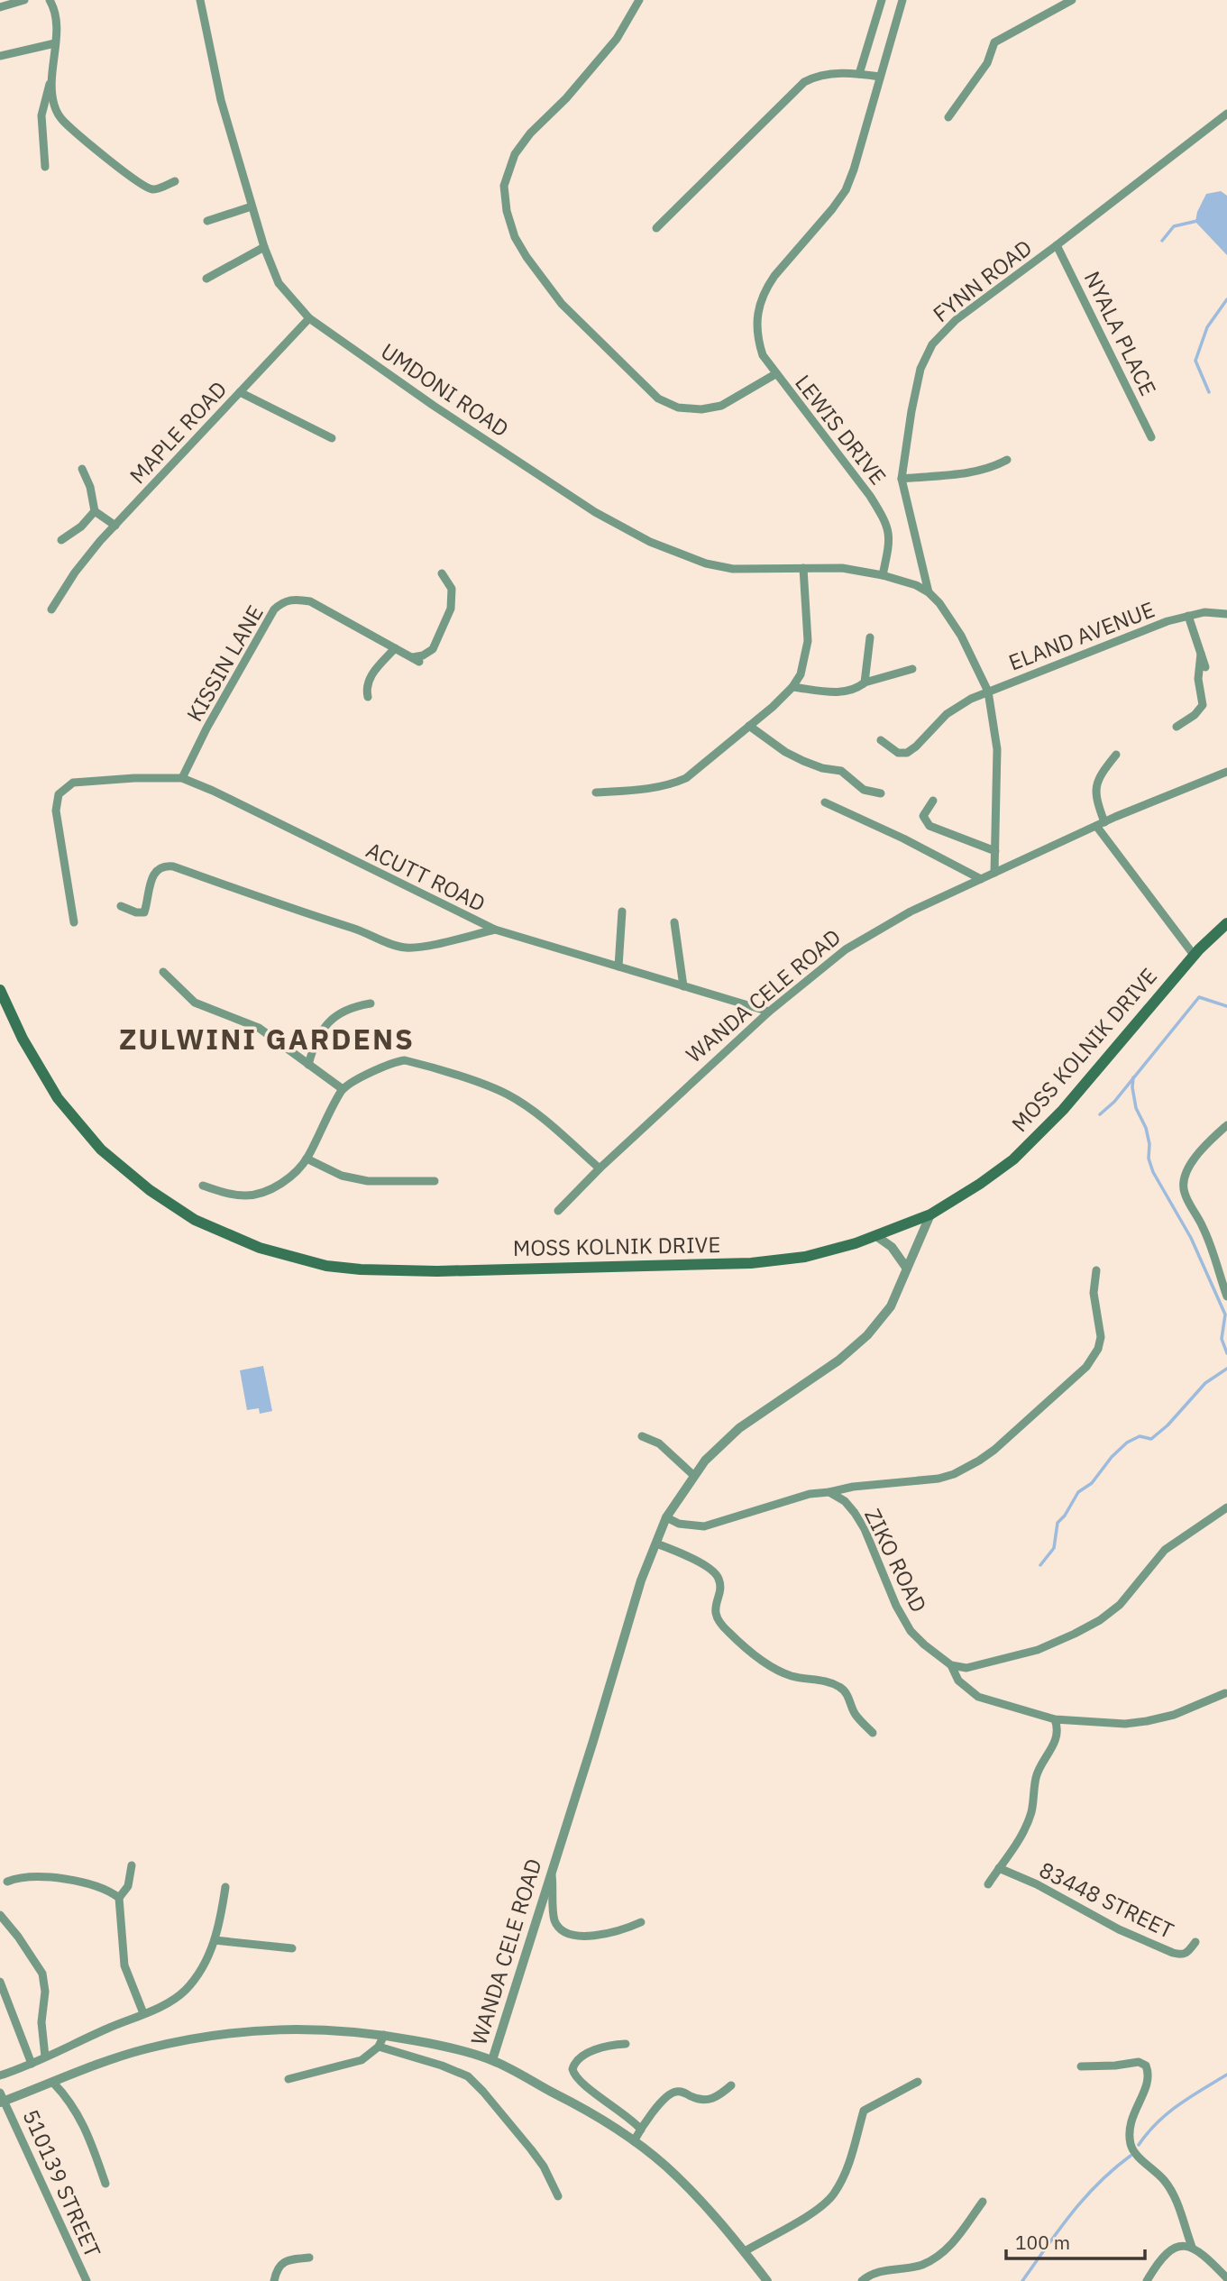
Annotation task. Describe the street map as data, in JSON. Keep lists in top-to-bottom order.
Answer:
{
  "streets": {
    "main road": ["MOSS KOLNIK DRIVE"],
    "street": [
      "FYNN ROAD",
      "NYALA PLACE",
      "UMDONI ROAD",
      "LEWIS DRIVE",
      "MAPLE ROAD",
      "ELAND AVENUE",
      "KISSIN LANE",
      "ACUTT ROAD",
      "WANDA CELE ROAD",
      "ZIKO ROAD",
      "83448 STREET",
      "510139 STREET"
    ]
  },
  "crossings": [
    ["FYNN ROAD", "NYALA PLACE"],
    ["UMDONI ROAD", "LEWIS DRIVE"],
    ["UMDONI ROAD", "MAPLE ROAD"],
    ["KISSIN LANE", "ACUTT ROAD"],
    ["ACUTT ROAD", "WANDA CELE ROAD"],
    ["WANDA CELE ROAD", "MOSS KOLNIK DRIVE"],
    ["WANDA CELE ROAD", "510139 STREET"]
  ],
  "districts": ["ZULWINI GARDENS"],
  "scale_bar": "100 m"
}
